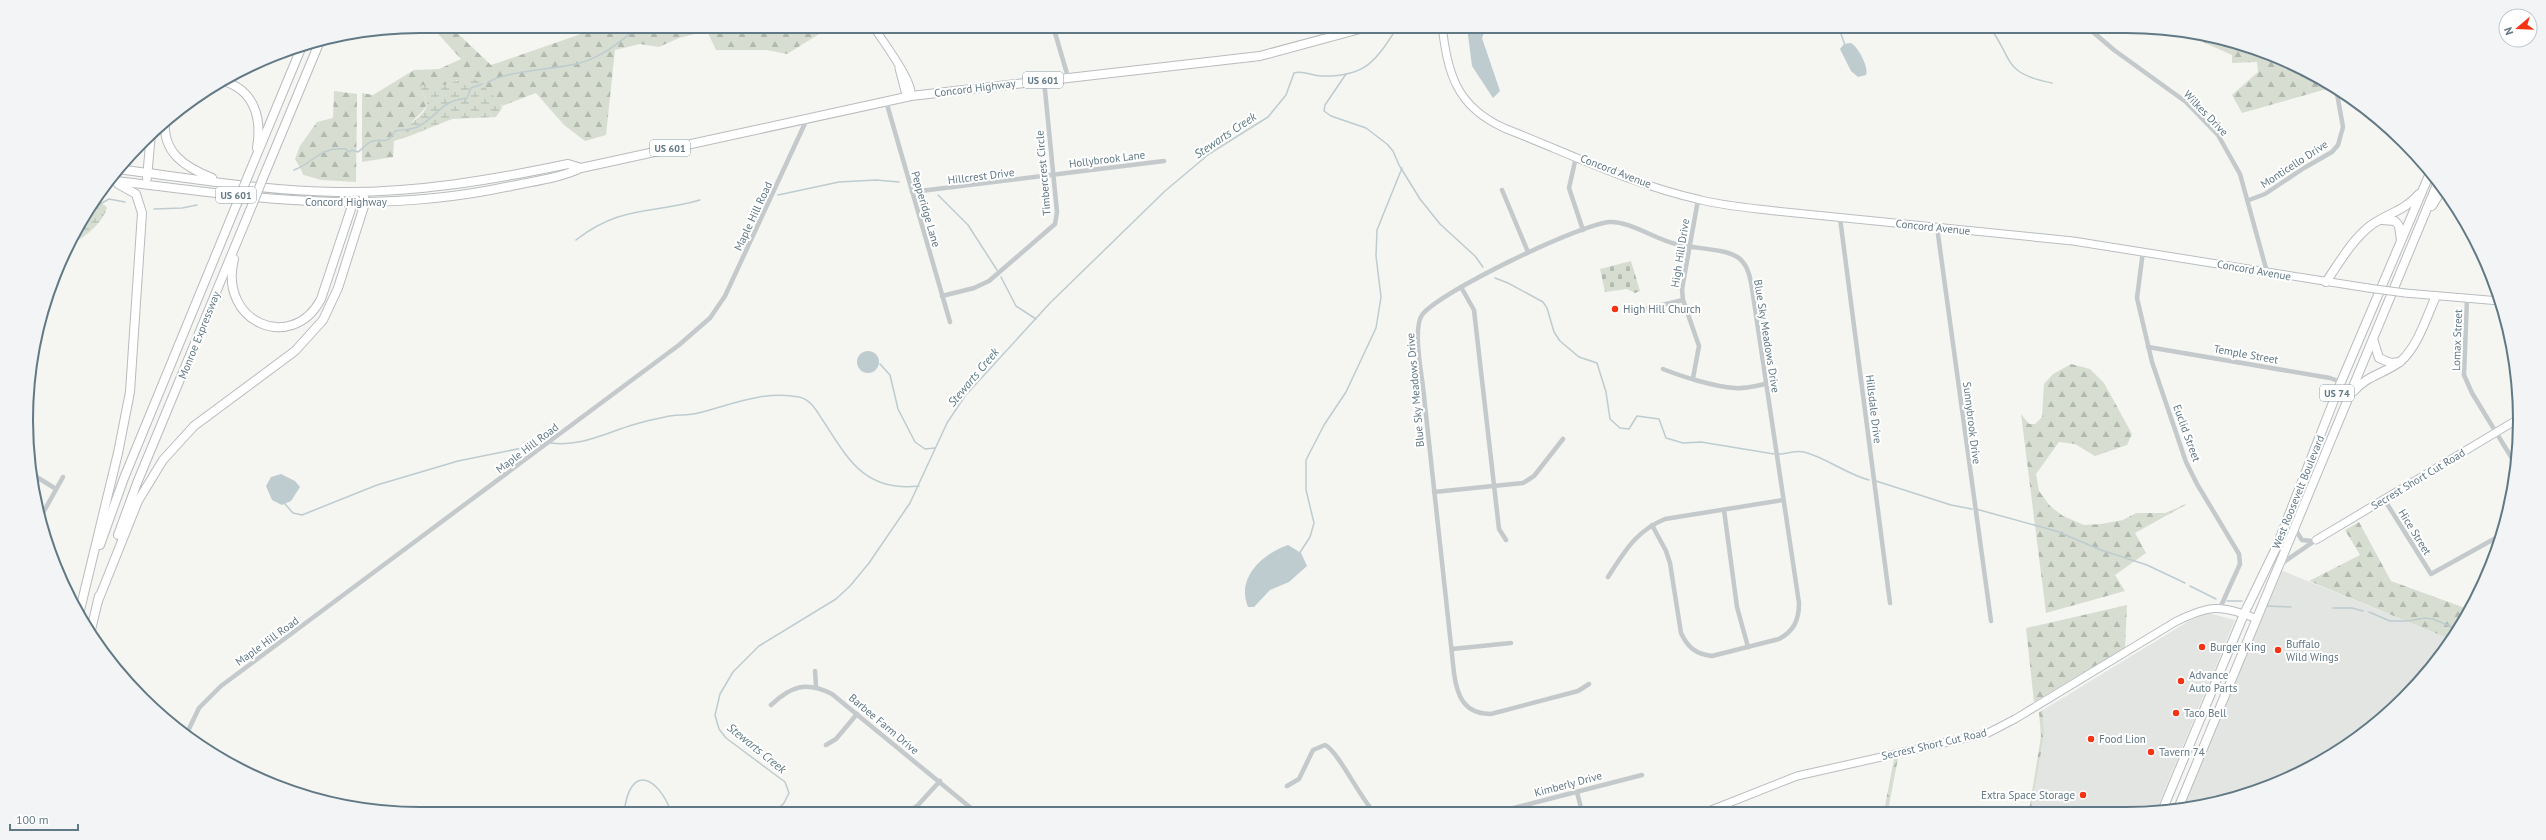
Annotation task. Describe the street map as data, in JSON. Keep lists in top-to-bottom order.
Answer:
{
  "streets": {
    "highway": [
      "US 601",
      "Concord Highway",
      "Monroe Expressway",
      "US 74",
      "West Roosevelt Boulevard"
    ],
    "street": [
      "Wilkes Drive",
      "Hollybrook Lane",
      "Monticello Drive",
      "Concord Avenue",
      "Timbercrest Circle",
      "Hillcrest Drive",
      "Pepperidge Lane",
      "Maple Hill Road",
      "High Hill Drive",
      "Blue Sky Meadows Drive",
      "Lomax Street",
      "Temple Street",
      "Hillsdale Drive",
      "Sunnybrook Drive",
      "Euclid Street",
      "Secrest Short Cut Road",
      "Hice Street",
      "Barbee Farm Drive",
      "Kimberly Drive"
    ]
  },
  "crossings": [
    ["Concord Highway", "Timbercrest Circle"],
    ["Concord Highway", "Pepperidge Lane"],
    ["Concord Highway", "Maple Hill Road"],
    ["Wilkes Drive", "Monticello Drive"],
    ["Wilkes Drive", "Concord Avenue"],
    ["Hollybrook Lane", "Timbercrest Circle"],
    ["Hollybrook Lane", "Hillcrest Drive"],
    ["Concord Avenue", "High Hill Drive"],
    ["Concord Avenue", "Lomax Street"],
    ["Concord Avenue", "Hillsdale Drive"],
    ["Concord Avenue", "Sunnybrook Drive"],
    ["Concord Avenue", "Euclid Street"],
    ["Timbercrest Circle", "Hillcrest Drive"],
    ["Timbercrest Circle", "Pepperidge Lane"],
    ["Hillcrest Drive", "Pepperidge Lane"],
    ["High Hill Drive", "Blue Sky Meadows Drive"],
    ["Lomax Street", "Secrest Short Cut Road"],
    ["Temple Street", "Euclid Street"],
    ["Temple Street", "West Roosevelt Boulevard"],
    ["Euclid Street", "Secrest Short Cut Road"],
    ["Secrest Short Cut Road", "West Roosevelt Boulevard"],
    ["Secrest Short Cut Road", "Hice Street"]
  ],
  "water": ["Stewarts Creek"],
  "places": [
    "High Hill Church",
    "Burger King",
    "Buffalo Wild Wings",
    "Advance Auto Parts",
    "Taco Bell",
    "Food Lion",
    "Tavern 74",
    "Extra Space Storage"
  ],
  "scale_bar": "100 m",
  "north": "left"
}
